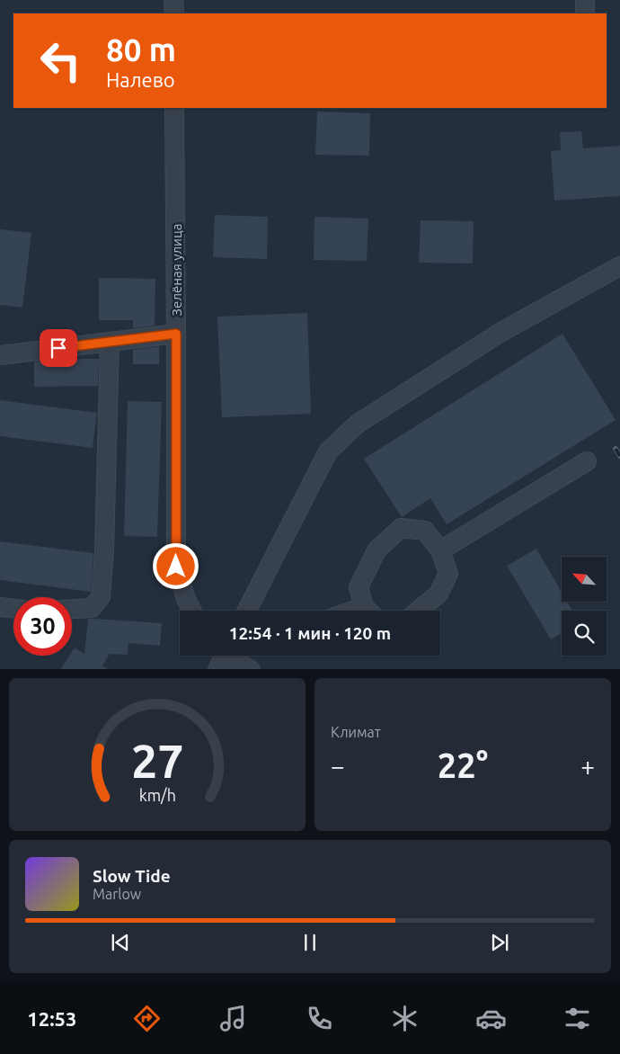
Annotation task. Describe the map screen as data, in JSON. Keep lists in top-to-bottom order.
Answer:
{
  "streets": {
    "street": ["Зелёная улица"]
  },
  "north": "top left",
  "page": {
    "turn": ["80 m", "Налево"],
    "limit": "30",
    "trip": "12:54 · 1 мин · 120 m",
    "tile": "Климат",
    "heat": ["−", "22°", "+"],
    "song": ["Slow Tide", "Marlow"],
    "tabs": "12:53",
    "gauge": ["27", "km/h"]
  }
}
